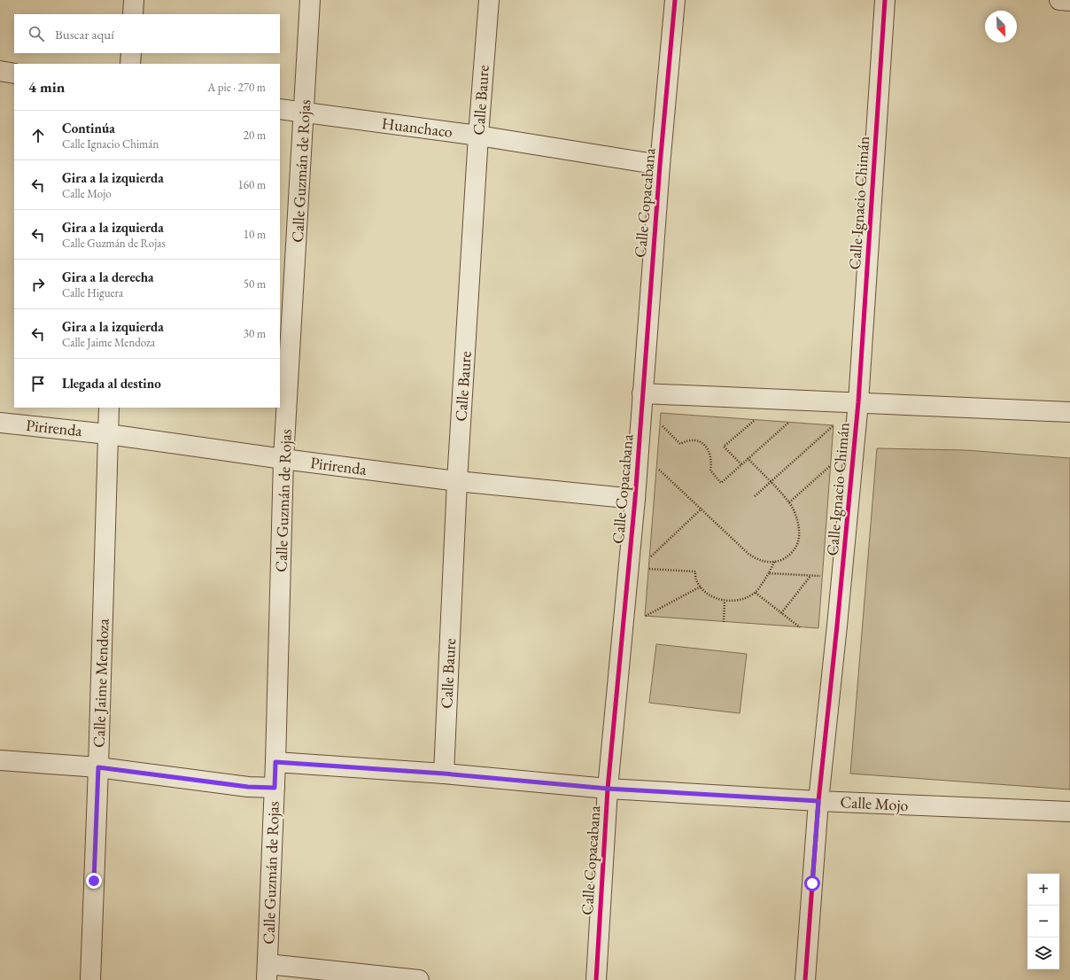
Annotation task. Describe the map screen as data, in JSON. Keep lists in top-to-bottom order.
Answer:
{
  "streets": {
    "street": [
      "Calle Baure",
      "Huanchaco",
      "Calle Guzmán de Rojas",
      "Calle Copacabana",
      "Calle Ignacio Chimán",
      "Pirirenda",
      "Calle Jaime Mendoza",
      "Calle Mojo"
    ]
  },
  "crossings": [
    ["Calle Baure", "Huanchaco"],
    ["Calle Baure", "Pirirenda"],
    ["Calle Baure", "Calle Mojo"],
    ["Huanchaco", "Calle Guzmán de Rojas"],
    ["Huanchaco", "Calle Copacabana"],
    ["Calle Guzmán de Rojas", "Pirirenda"],
    ["Calle Guzmán de Rojas", "Calle Mojo"],
    ["Calle Copacabana", "Pirirenda"],
    ["Calle Copacabana", "Calle Mojo"],
    ["Calle Ignacio Chimán", "Calle Mojo"],
    ["Pirirenda", "Calle Jaime Mendoza"]
  ],
  "north": "bottom right",
  "page": {
    "search": "Buscar aquí",
    "heading": ["4 min", "A pie · 270 m"],
    "list": [
      ["Continúa", "Calle Ignacio Chimán", "20 m"],
      ["Gira a la izquierda", "Calle Mojo", "160 m"],
      ["Gira a la izquierda", "Calle Guzmán de Rojas", "10 m"],
      ["Gira a la derecha", "Calle Higuera", "50 m"],
      ["Gira a la izquierda", "Calle Jaime Mendoza", "30 m"],
      "Llegada al destino"
    ],
    "map_buttons": ["+", "−"]
  }
}
